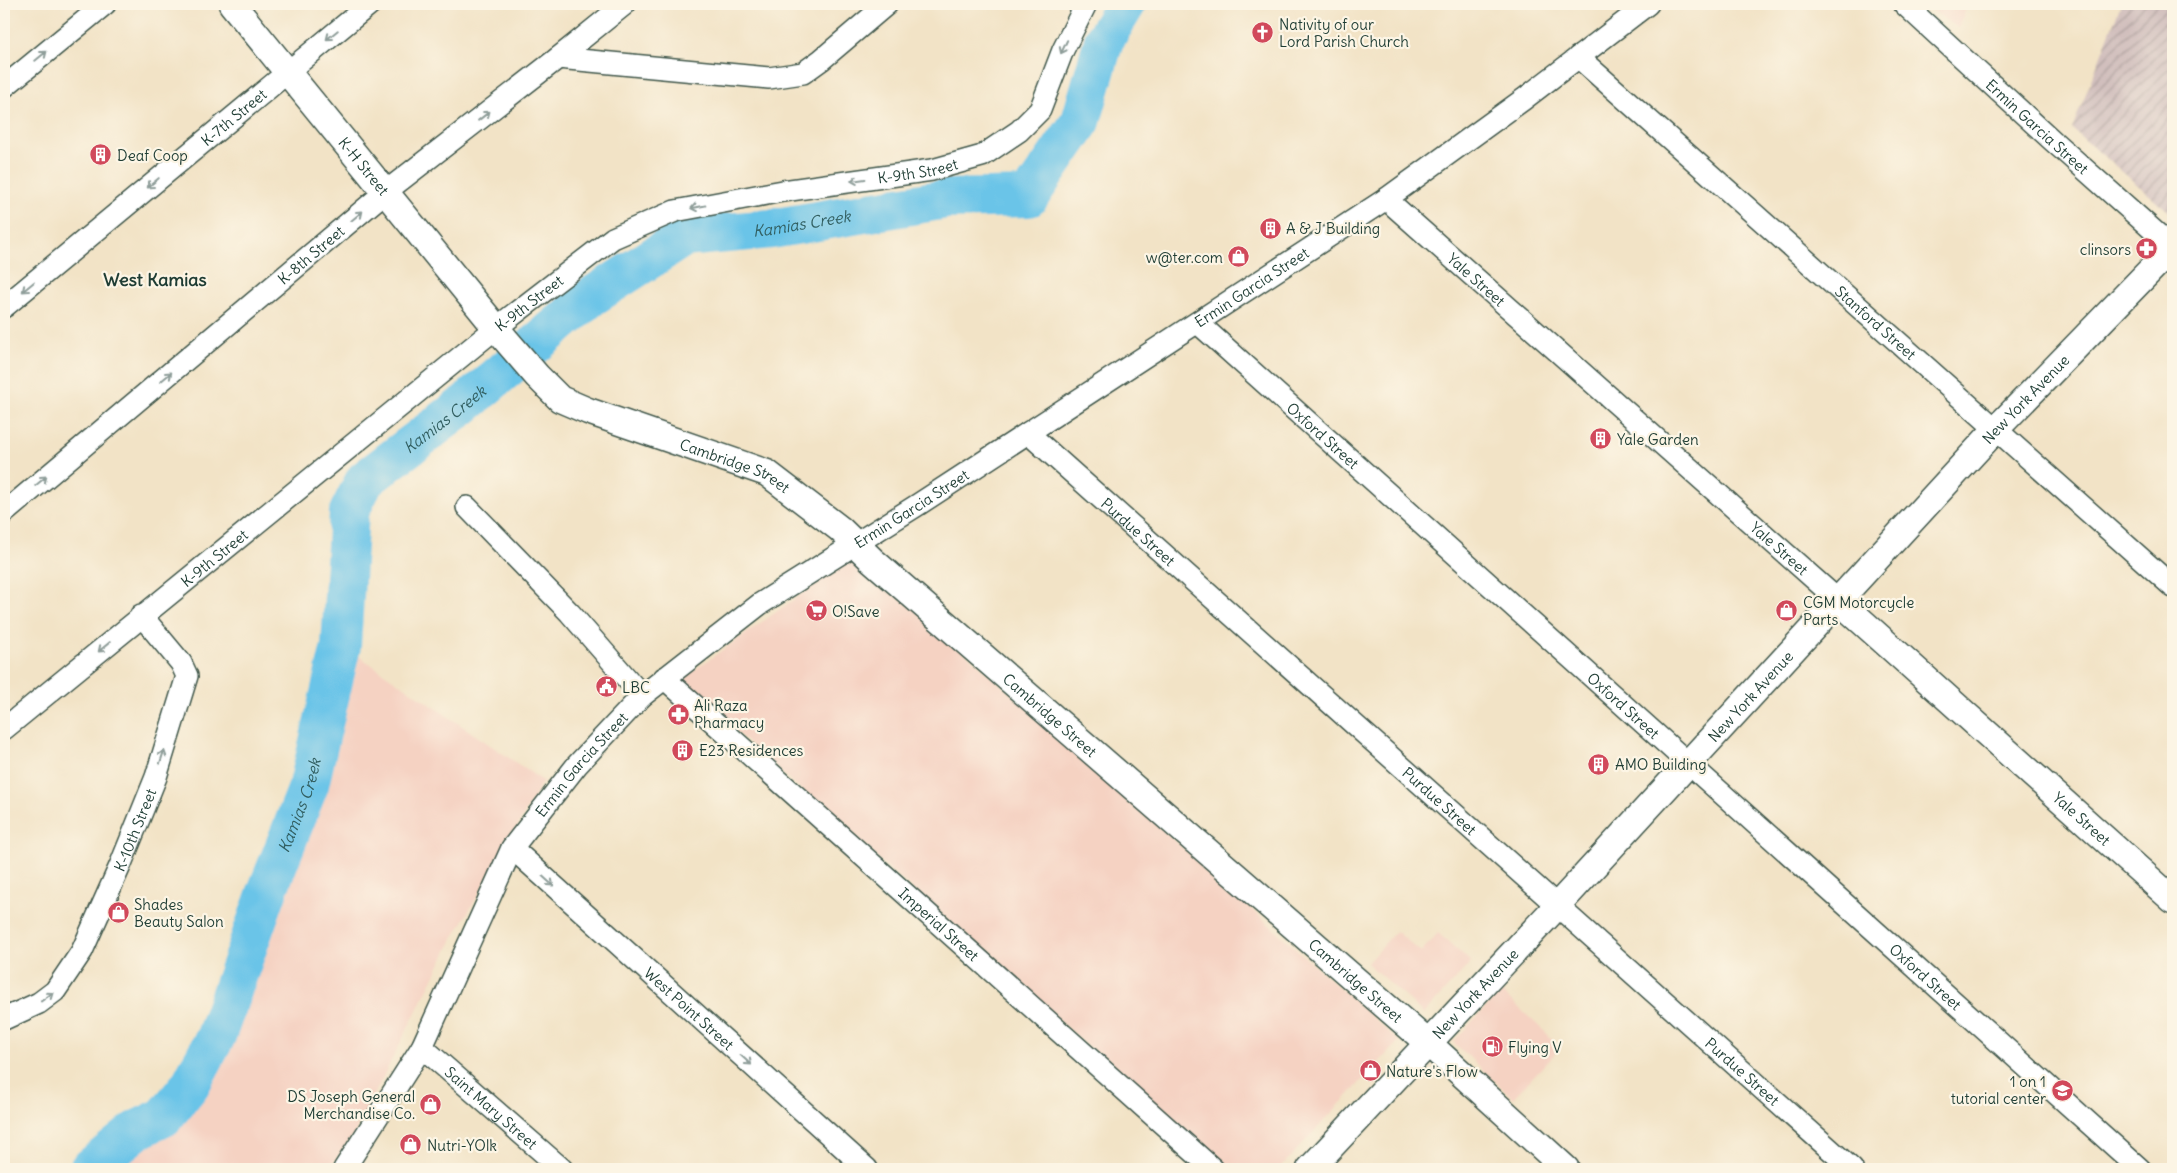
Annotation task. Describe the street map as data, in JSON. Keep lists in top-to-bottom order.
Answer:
{
  "streets": {
    "street": [
      "K-7th Street",
      "Ermin Garcia Street",
      "K-H Street",
      "K-9th Street",
      "K-8th Street",
      "Yale Street",
      "Stanford Street",
      "New York Avenue",
      "Oxford Street",
      "Cambridge Street",
      "Purdue Street",
      "K-10th Street",
      "Imperial Street",
      "West Point Street",
      "Saint Mary Street"
    ]
  },
  "crossings": [
    ["K-7th Street", "K-H Street"],
    ["Ermin Garcia Street", "Yale Street"],
    ["Ermin Garcia Street", "Stanford Street"],
    ["Ermin Garcia Street", "New York Avenue"],
    ["Ermin Garcia Street", "Oxford Street"],
    ["Ermin Garcia Street", "Cambridge Street"],
    ["Ermin Garcia Street", "Purdue Street"],
    ["Ermin Garcia Street", "Imperial Street"],
    ["Ermin Garcia Street", "West Point Street"],
    ["Ermin Garcia Street", "Saint Mary Street"],
    ["K-H Street", "K-9th Street"],
    ["K-H Street", "K-8th Street"],
    ["K-H Street", "Cambridge Street"],
    ["K-9th Street", "Cambridge Street"],
    ["K-9th Street", "K-10th Street"],
    ["Yale Street", "New York Avenue"],
    ["Stanford Street", "New York Avenue"],
    ["New York Avenue", "Oxford Street"],
    ["New York Avenue", "Cambridge Street"],
    ["New York Avenue", "Purdue Street"]
  ],
  "one_way": [
    "K-7th Street",
    "K-9th Street",
    "K-8th Street",
    "K-10th Street",
    "West Point Street"
  ],
  "districts": ["West Kamias"],
  "water": ["Kamias Creek"],
  "places": {
    "church": ["Nativity of our Lord Parish Church"],
    "building": [
      "Deaf Coop",
      "A & J Building",
      "Yale Garden",
      "E23 Residences",
      "AMO Building"
    ],
    "pharmacy": ["clinsors", "Ali Raza Pharmacy"],
    "shop": [
      "w@ter.com",
      "CGM Motorcycle Parts",
      "Shades Beauty Salon",
      "Nature's Flow",
      "DS Joseph General Merchandise Co.",
      "Nutri-YOlk"
    ],
    "supermarket": ["O!Save"],
    "public building": ["LBC"],
    "fuel station": ["Flying V"],
    "school or university": ["1 on 1 tutorial center"]
  }
}
